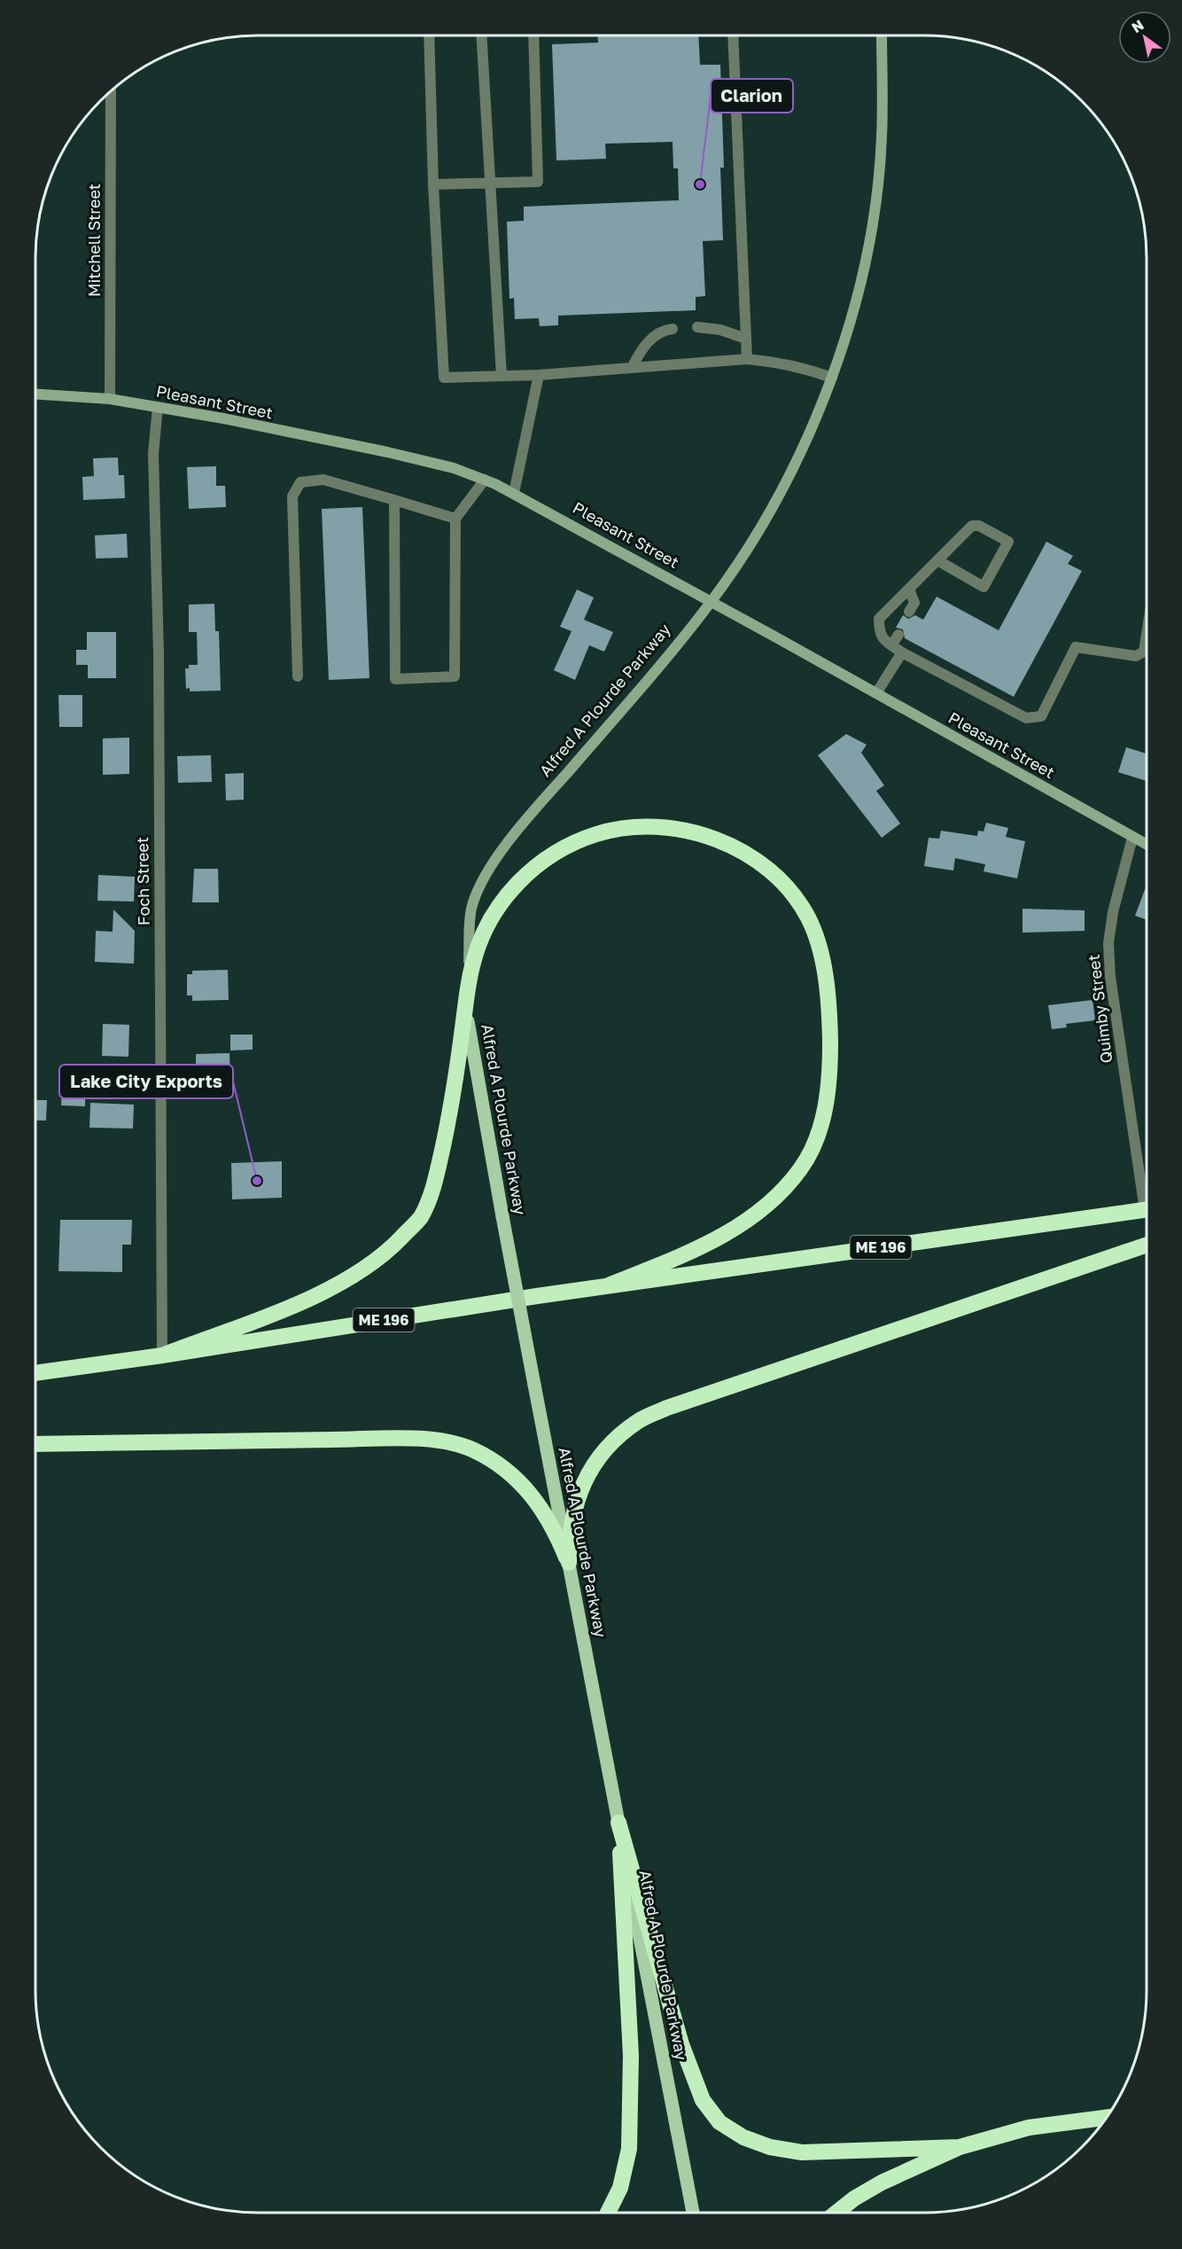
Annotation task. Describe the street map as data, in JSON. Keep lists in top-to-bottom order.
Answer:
{
  "streets": {
    "highway": ["ME 196"],
    "main road": ["Pleasant Street", "Alfred A Plourde Parkway"],
    "street": ["Mitchell Street", "Foch Street", "Quimby Street"]
  },
  "crossings": [
    ["Mitchell Street", "Pleasant Street"],
    ["Pleasant Street", "Alfred A Plourde Parkway"],
    ["Pleasant Street", "Foch Street"],
    ["Pleasant Street", "Quimby Street"],
    ["Foch Street", "ME 196"]
  ],
  "places": ["Clarion", "Lake City Exports"],
  "north": "top left"
}
